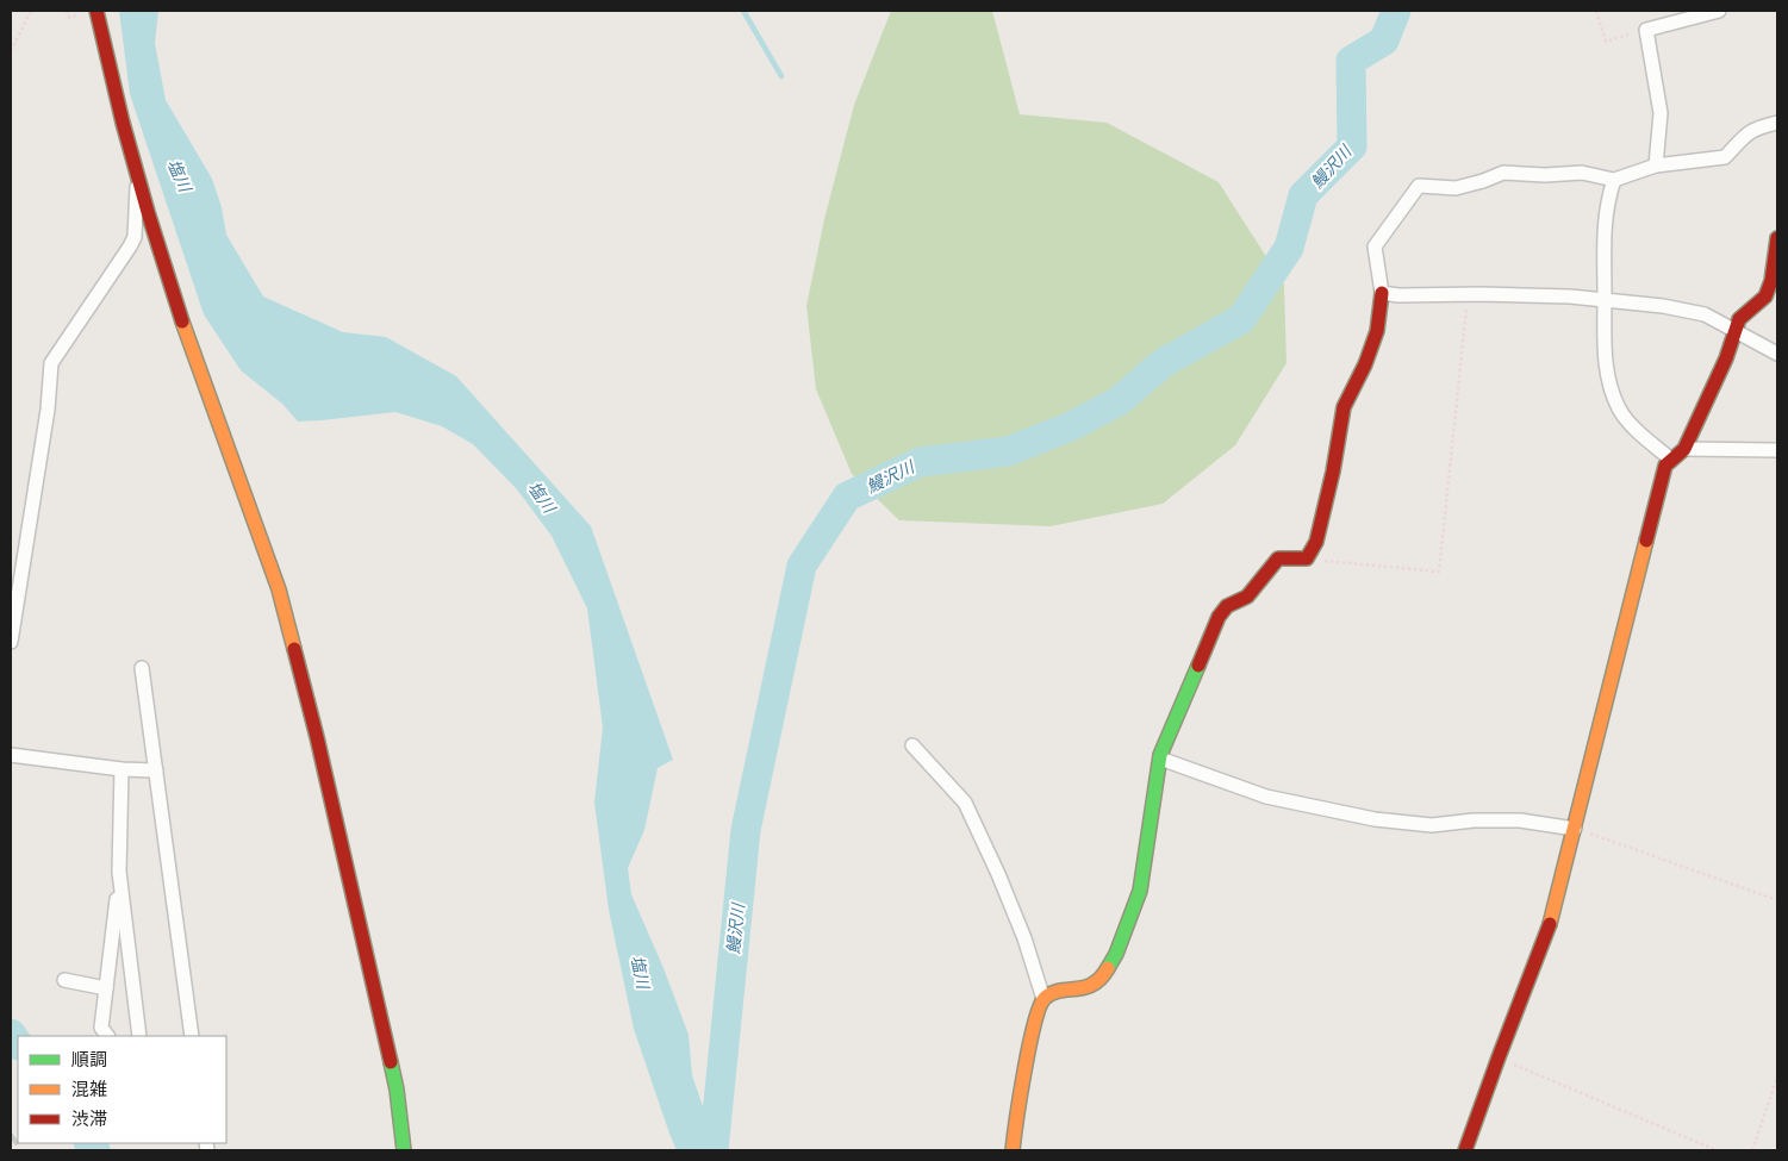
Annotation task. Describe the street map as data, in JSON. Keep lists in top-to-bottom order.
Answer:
{
  "water": ["鰻沢川", "塩川"],
  "legend": ["順調", "混雑", "渋滞"]
}
